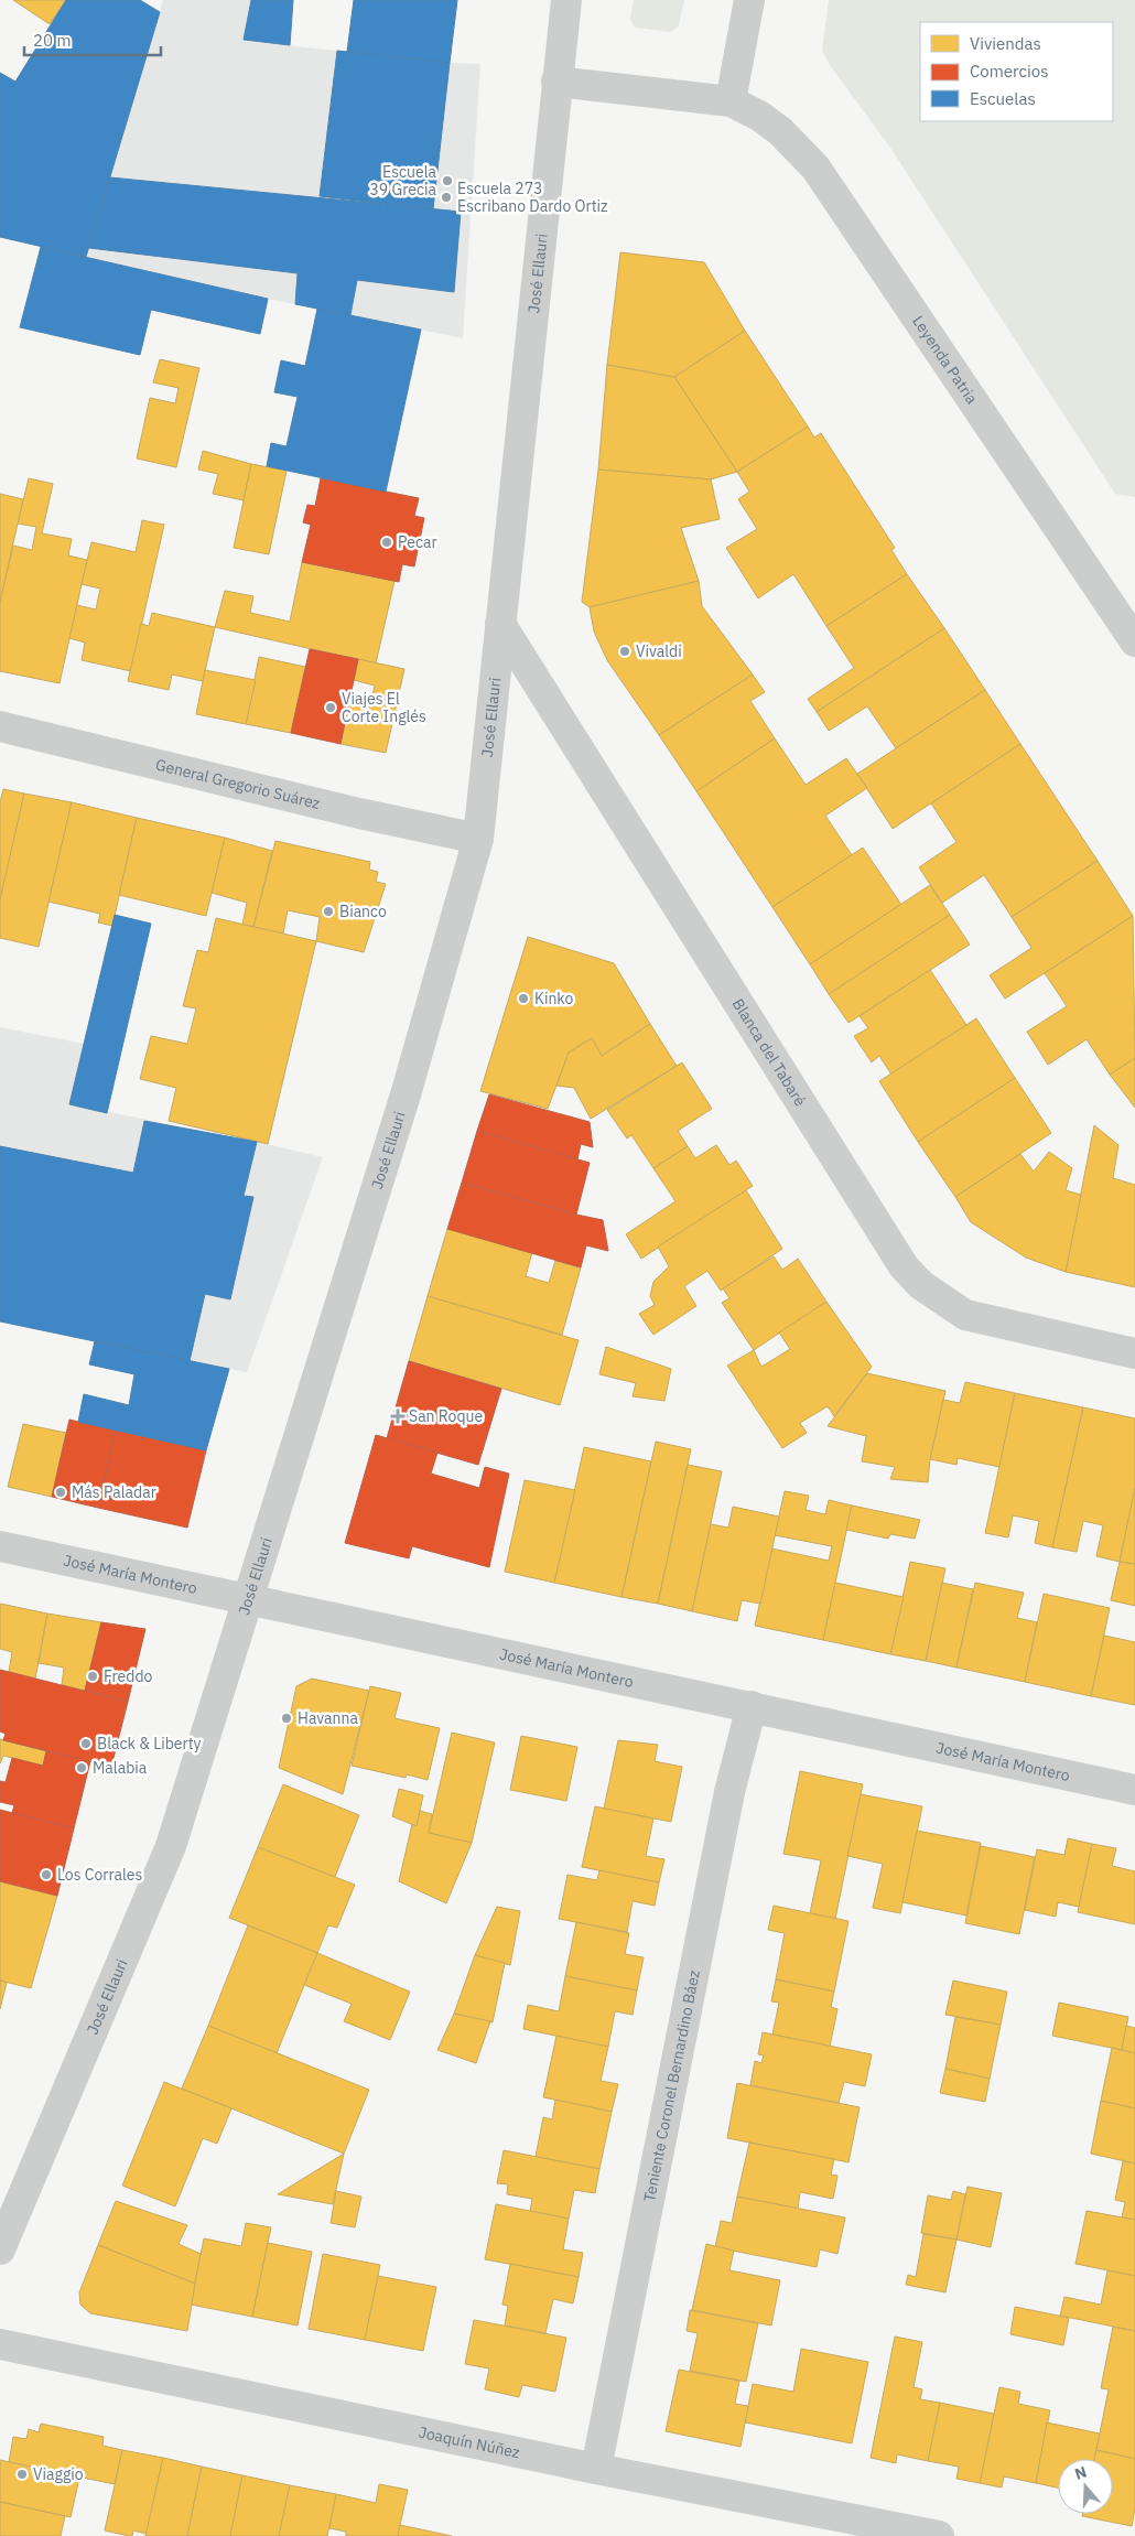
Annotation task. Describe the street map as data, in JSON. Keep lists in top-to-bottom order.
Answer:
{
  "streets": {
    "street": [
      "José Ellauri",
      "Leyenda Patria",
      "General Gregorio Suárez",
      "Blanca del Tabaré",
      "José María Montero",
      "Teniente Coronel Bernardino Báez",
      "Joaquín Núñez"
    ]
  },
  "crossings": [
    ["José Ellauri", "Leyenda Patria"],
    ["José Ellauri", "General Gregorio Suárez"],
    ["José Ellauri", "Blanca del Tabaré"],
    ["José Ellauri", "José María Montero"],
    ["José María Montero", "Teniente Coronel Bernardino Báez"],
    ["Teniente Coronel Bernardino Báez", "Joaquín Núñez"]
  ],
  "places": {
    "other": [
      "Escuela 39 Grecia",
      "Escuela 273 Escribano Dardo Ortiz",
      "Pecar",
      "Vivaldi",
      "Viajes El Corte Inglés",
      "Bianco",
      "Kinko",
      "Más Paladar",
      "Freddo",
      "Havanna",
      "Black & Liberty",
      "Malabia",
      "Los Corrales",
      "Viaggio"
    ],
    "health": ["San Roque"]
  },
  "legend": ["Viviendas", "Comercios", "Escuelas"],
  "scale_bar": "20 m",
  "north": "top"
}
